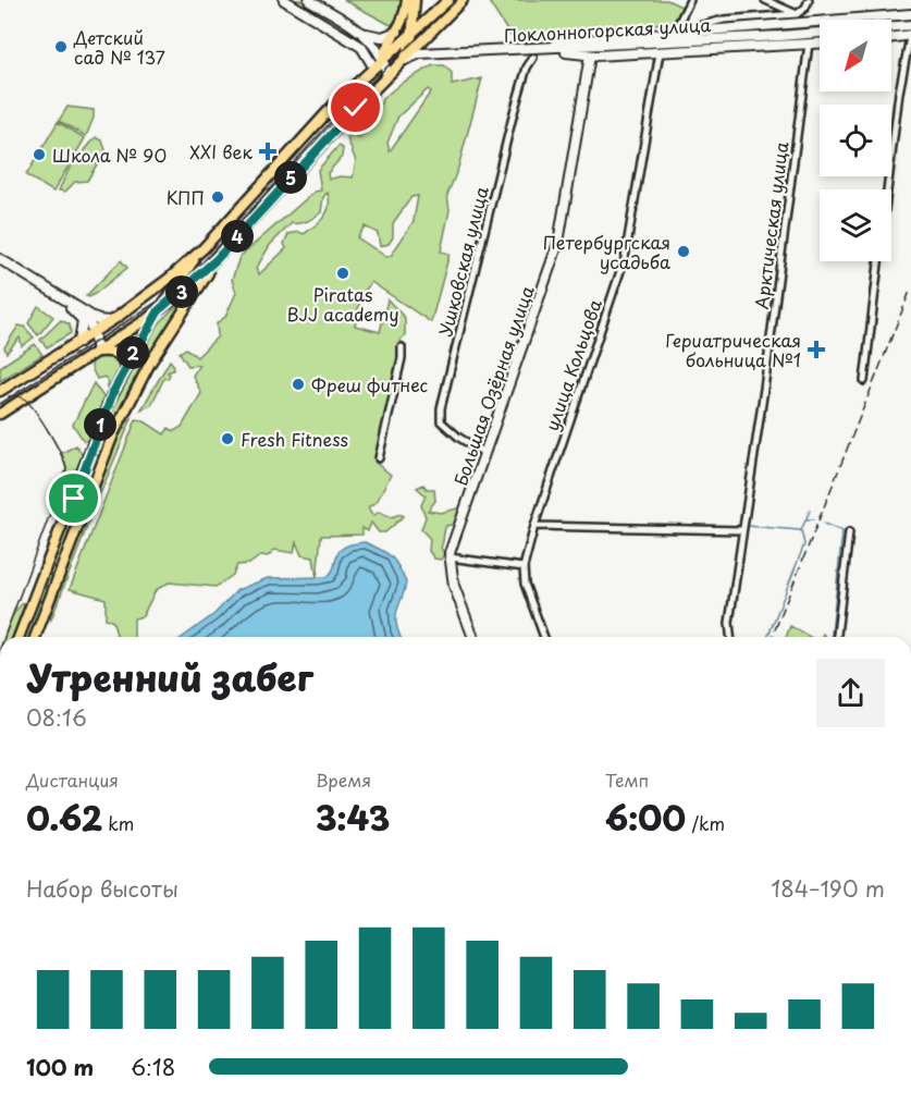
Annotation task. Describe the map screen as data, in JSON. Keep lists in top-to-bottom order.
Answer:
{
  "streets": {
    "main road": ["Поклонногорская улица", "Большая Озёрная улица"],
    "street": ["Арктическая улица", "Ушковская улица", "улица Кольцова"]
  },
  "crossings": [
    ["Поклонногорская улица", "Арктическая улица"],
    ["Поклонногорская улица", "улица Кольцова"],
    ["Поклонногорская улица", "Большая Озёрная улица"],
    ["Ушковская улица", "Большая Озёрная улица"]
  ],
  "places": {
    "other": [
      "Детский сад № 137",
      "Школа № 90",
      "КПП",
      "Петербургская усадьба",
      "Piratas BJJ academy",
      "Фреш фитнес",
      "Fresh Fitness"
    ],
    "health": ["XXI век", "Гериатрическая больница №1"]
  },
  "north": "bottom left",
  "page": {
    "pins": [
      "5",
      "4",
      "3",
      "2",
      "1"
    ],
    "heading": ["Утренний забег", "08:16"],
    "stats": [
      ["Дистанция", "0.62 km"],
      ["Время", "3:43"],
      ["Темп", "6:00 /km"]
    ],
    "chart": ["Набор высоты", "184–190 m"],
    "list": [
      {
        "name": "100 m",
        "note": "6:18"
      }
    ]
  }
}
